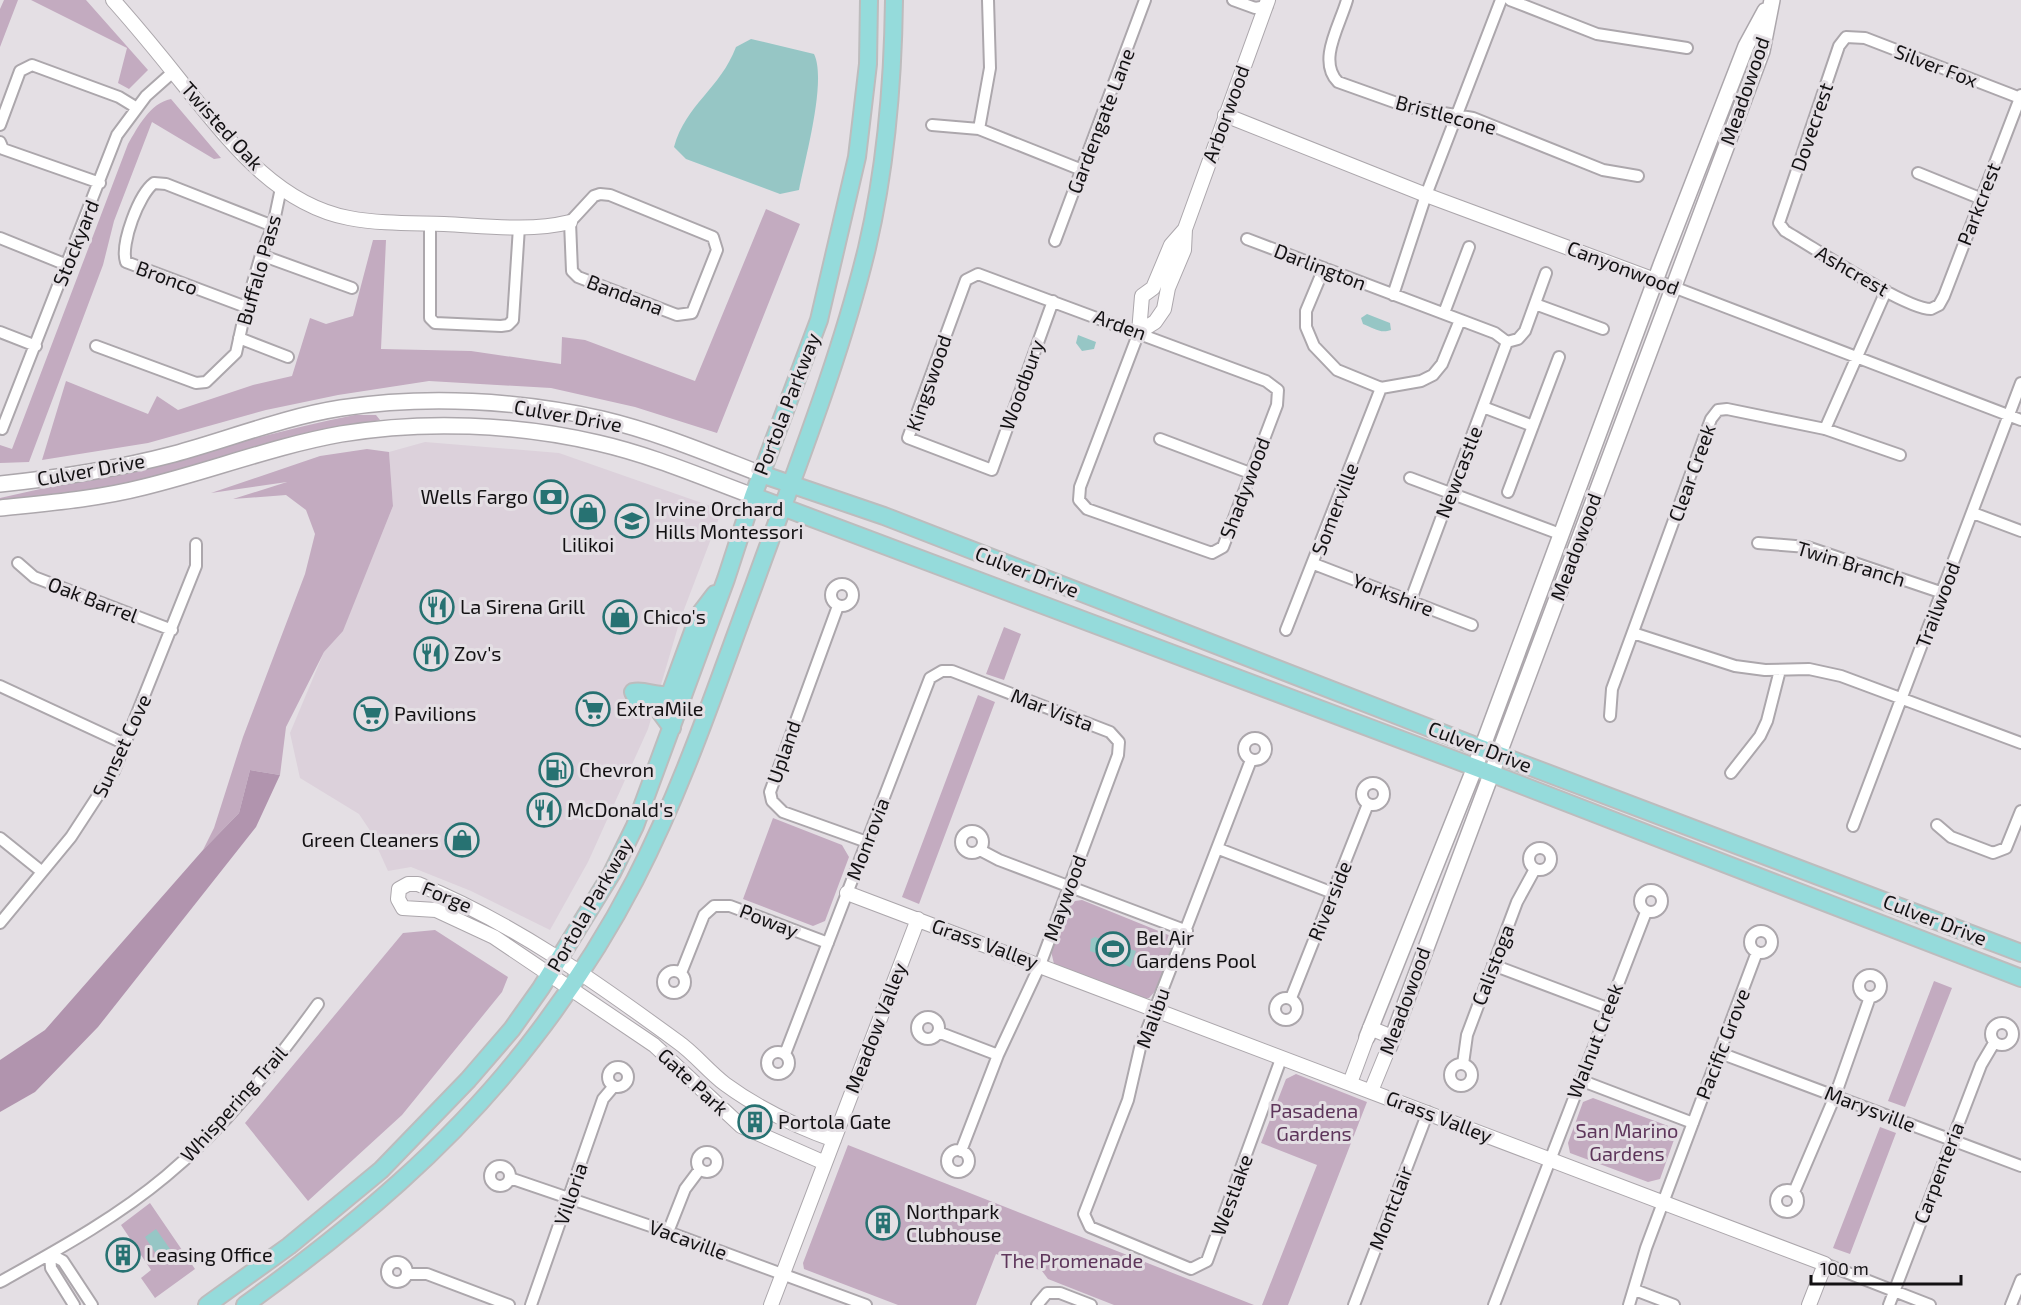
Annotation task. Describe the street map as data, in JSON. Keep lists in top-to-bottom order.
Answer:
{
  "streets": {
    "main road": ["Meadowood", "Portola Parkway", "Culver Drive"],
    "street": [
      "Silver Fox",
      "Arborwood",
      "Bristlecone",
      "Gardengate Lane",
      "Twisted Oak",
      "Dovecrest",
      "Parkcrest",
      "Stockyard",
      "Darlington",
      "Canyonwood",
      "Buffalo Pass",
      "Ashcrest",
      "Bronco",
      "Bandana",
      "Arden",
      "Kingswood",
      "Woodbury",
      "Newcastle",
      "Clear Creek",
      "Shadywood",
      "Somerville",
      "Twin Branch",
      "Yorkshire",
      "Oak Barrel",
      "Trailwood",
      "Mar Vista",
      "Sunset Cove",
      "Upland",
      "Monrovia",
      "Forge",
      "Maywood",
      "Riverside",
      "Poway",
      "Grass Valley",
      "Calistoga",
      "Malibu",
      "Meadow Valley",
      "Walnut Creek",
      "Pacific Grove",
      "Gate Park",
      "Whispering Trail",
      "Marysville",
      "Carpenteria",
      "Villoria",
      "Westlake",
      "Montclair",
      "Vacaville"
    ]
  },
  "crossings": [
    ["Silver Fox", "Dovecrest"],
    ["Silver Fox", "Parkcrest"],
    ["Meadowood", "Canyonwood"],
    ["Meadowood", "Culver Drive"],
    ["Meadowood", "Grass Valley"],
    ["Arborwood", "Canyonwood"],
    ["Arborwood", "Arden"],
    ["Arborwood", "Shadywood"],
    ["Bristlecone", "Darlington"],
    ["Twisted Oak", "Stockyard"],
    ["Twisted Oak", "Buffalo Pass"],
    ["Twisted Oak", "Bandana"],
    ["Dovecrest", "Ashcrest"],
    ["Parkcrest", "Ashcrest"],
    ["Darlington", "Canyonwood"],
    ["Darlington", "Newcastle"],
    ["Canyonwood", "Trailwood"],
    ["Buffalo Pass", "Bronco"],
    ["Arden", "Kingswood"],
    ["Arden", "Woodbury"],
    ["Arden", "Shadywood"],
    ["Kingswood", "Woodbury"],
    ["Portola Parkway", "Culver Drive"],
    ["Portola Parkway", "Forge"],
    ["Portola Parkway", "Gate Park"],
    ["Newcastle", "Yorkshire"],
    ["Somerville", "Yorkshire"],
    ["Twin Branch", "Trailwood"],
    ["Oak Barrel", "Sunset Cove"],
    ["Mar Vista", "Monrovia"],
    ["Mar Vista", "Maywood"],
    ["Upland", "Monrovia"],
    ["Monrovia", "Poway"],
    ["Monrovia", "Grass Valley"],
    ["Forge", "Gate Park"],
    ["Maywood", "Grass Valley"],
    ["Grass Valley", "Malibu"],
    ["Grass Valley", "Meadow Valley"],
    ["Grass Valley", "Walnut Creek"],
    ["Grass Valley", "Pacific Grove"],
    ["Grass Valley", "Carpenteria"],
    ["Grass Valley", "Westlake"],
    ["Grass Valley", "Montclair"],
    ["Malibu", "Westlake"],
    ["Meadow Valley", "Gate Park"],
    ["Meadow Valley", "Vacaville"],
    ["Pacific Grove", "Marysville"],
    ["Marysville", "Carpenteria"],
    ["Villoria", "Vacaville"]
  ],
  "parks": ["Pasadena Gardens", "San Marino Gardens", "The Promenade"],
  "places": {
    "bank": ["Wells Fargo"],
    "shop": ["Lilikoi", "Chico's", "Green Cleaners"],
    "school or university": ["Irvine Orchard Hills Montessori"],
    "restaurant": ["La Sirena Grill", "Zov's", "McDonald's"],
    "supermarket": ["ExtraMile", "Pavilions"],
    "fuel station": ["Chevron"],
    "sports": ["Bel Air Gardens Pool"],
    "building": ["Portola Gate", "Northpark Clubhouse", "Leasing Office"]
  },
  "scale_bar": "100 m"
}
